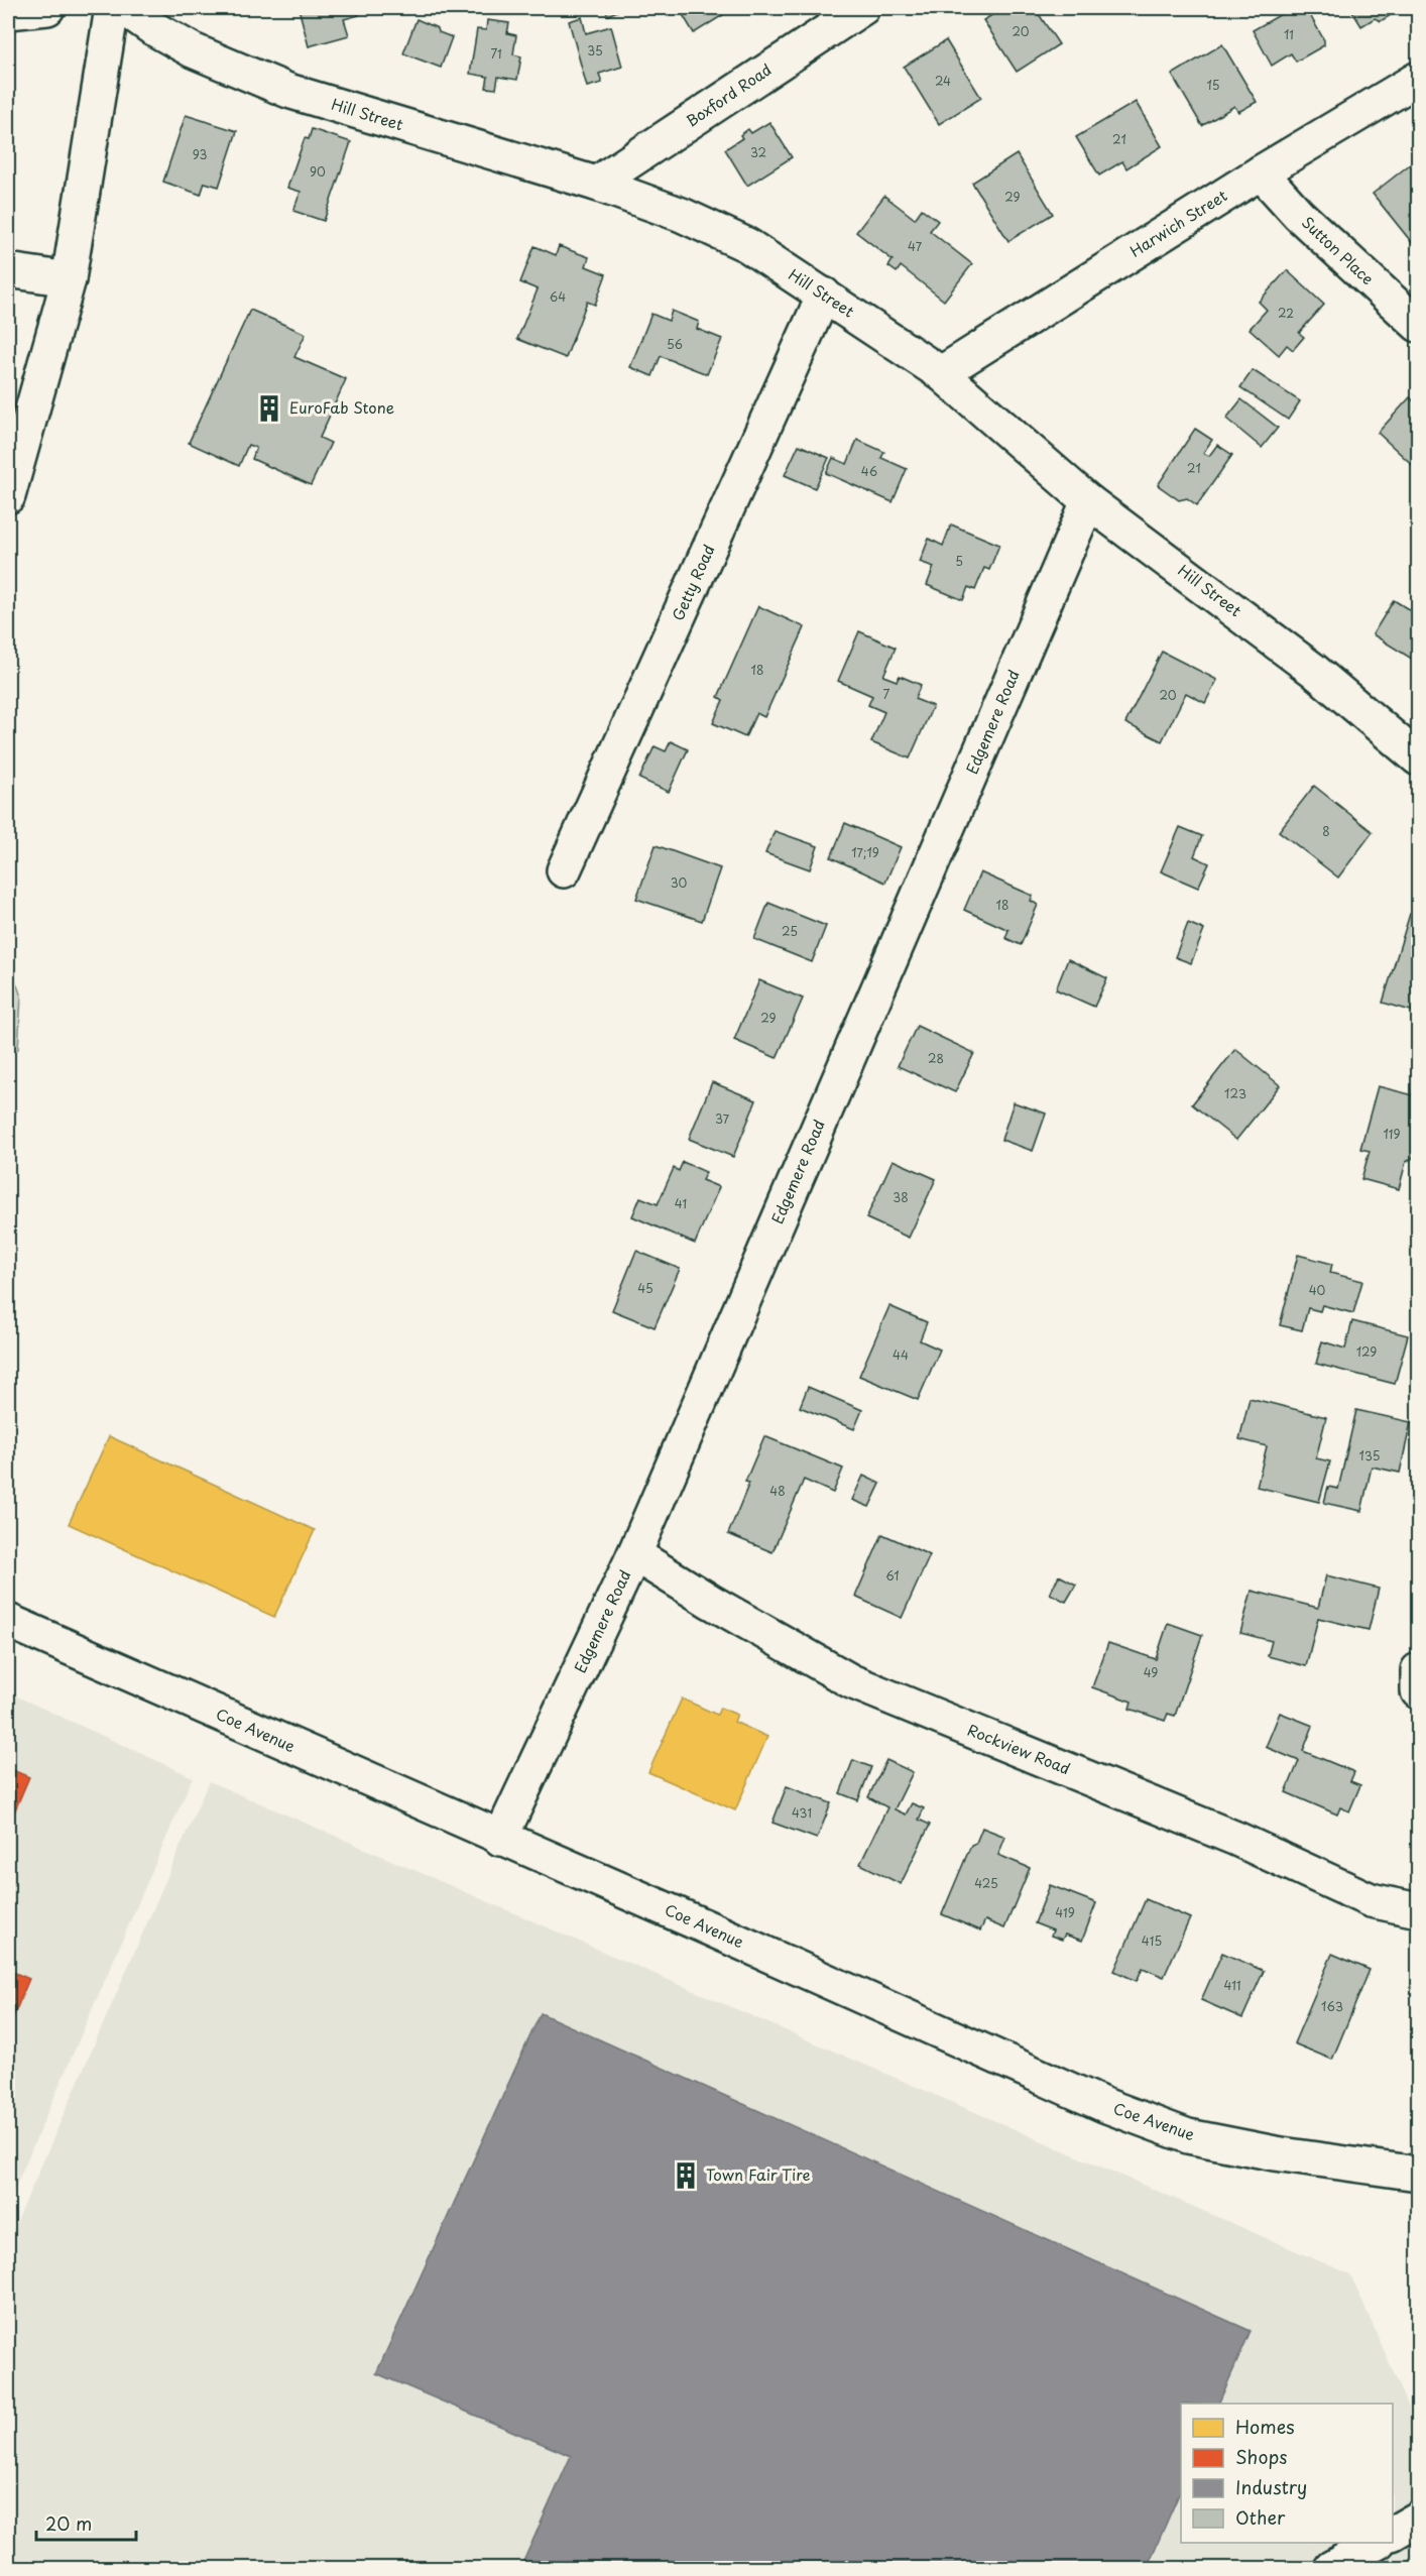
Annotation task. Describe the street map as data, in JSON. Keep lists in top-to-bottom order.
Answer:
{
  "streets": {
    "street": [
      "Boxford Road",
      "Hill Street",
      "Harwich Street",
      "Sutton Place",
      "Getty Road",
      "Edgemere Road",
      "Coe Avenue",
      "Rockview Road"
    ]
  },
  "crossings": [
    ["Boxford Road", "Hill Street"],
    ["Hill Street", "Harwich Street"],
    ["Hill Street", "Getty Road"],
    ["Hill Street", "Edgemere Road"],
    ["Harwich Street", "Sutton Place"],
    ["Edgemere Road", "Coe Avenue"],
    ["Edgemere Road", "Rockview Road"]
  ],
  "places": {
    "building": ["EuroFab Stone", "Town Fair Tire"]
  },
  "house_numbers": [
    "20",
    "11",
    "35",
    "71",
    "24",
    "15",
    "21",
    "32",
    "93",
    "90",
    "29",
    "47",
    "64",
    "22",
    "56",
    "21",
    "46",
    "5",
    "18",
    "7",
    "20",
    "8",
    "17;19",
    "30",
    "18",
    "25",
    "29",
    "28",
    "123",
    "37",
    "119",
    "38",
    "41",
    "45",
    "40",
    "129",
    "44",
    "135",
    "48",
    "61",
    "49",
    "431",
    "425",
    "419",
    "415",
    "411",
    "163"
  ],
  "legend": [
    "Homes",
    "Shops",
    "Industry",
    "Other"
  ],
  "scale_bar": "20 m"
}
